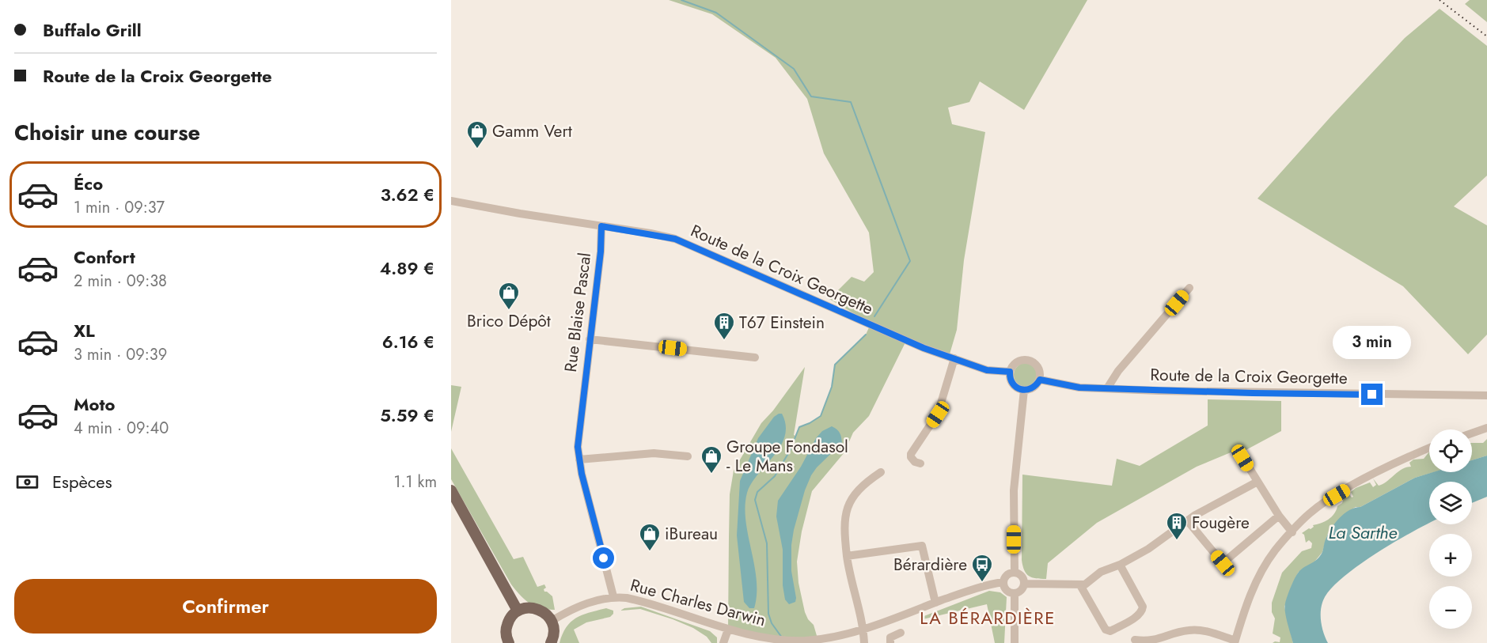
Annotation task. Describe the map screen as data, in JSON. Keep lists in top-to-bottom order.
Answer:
{
  "streets": {
    "street": ["Route de la Croix Georgette", "Rue Blaise Pascal", "Rue Charles Darwin"]
  },
  "crossings": [
    ["Route de la Croix Georgette", "Rue Blaise Pascal"],
    ["Rue Blaise Pascal", "Rue Charles Darwin"]
  ],
  "districts": ["LA BÉRARDIÈRE"],
  "water": ["La Sarthe"],
  "places": {
    "shop": [
      "Gamm Vert",
      "Brico Dépôt",
      "Groupe Fondasol - Le Mans",
      "iBureau"
    ],
    "building": ["T67 Einstein", "Fougère"],
    "bus stop": ["Bérardière"]
  },
  "page": {
    "banner": ["Buffalo Grill", "Route de la Croix Georgette"],
    "heading": "Choisir une course",
    "list": [
      {
        "name": "Éco",
        "note": "1 min · 09:37",
        "value": "3.62 €"
      },
      {
        "name": "Confort",
        "note": "2 min · 09:38",
        "value": "4.89 €"
      },
      {
        "name": "XL",
        "note": "3 min · 09:39",
        "value": "6.16 €"
      },
      {
        "name": "Moto",
        "note": "4 min · 09:40",
        "value": "5.59 €"
      }
    ],
    "bubble": "3 min",
    "map_buttons": ["+", "−"],
    "pay": ["Espèces", "1.1 km"],
    "buttons": "Confirmer"
  }
}
